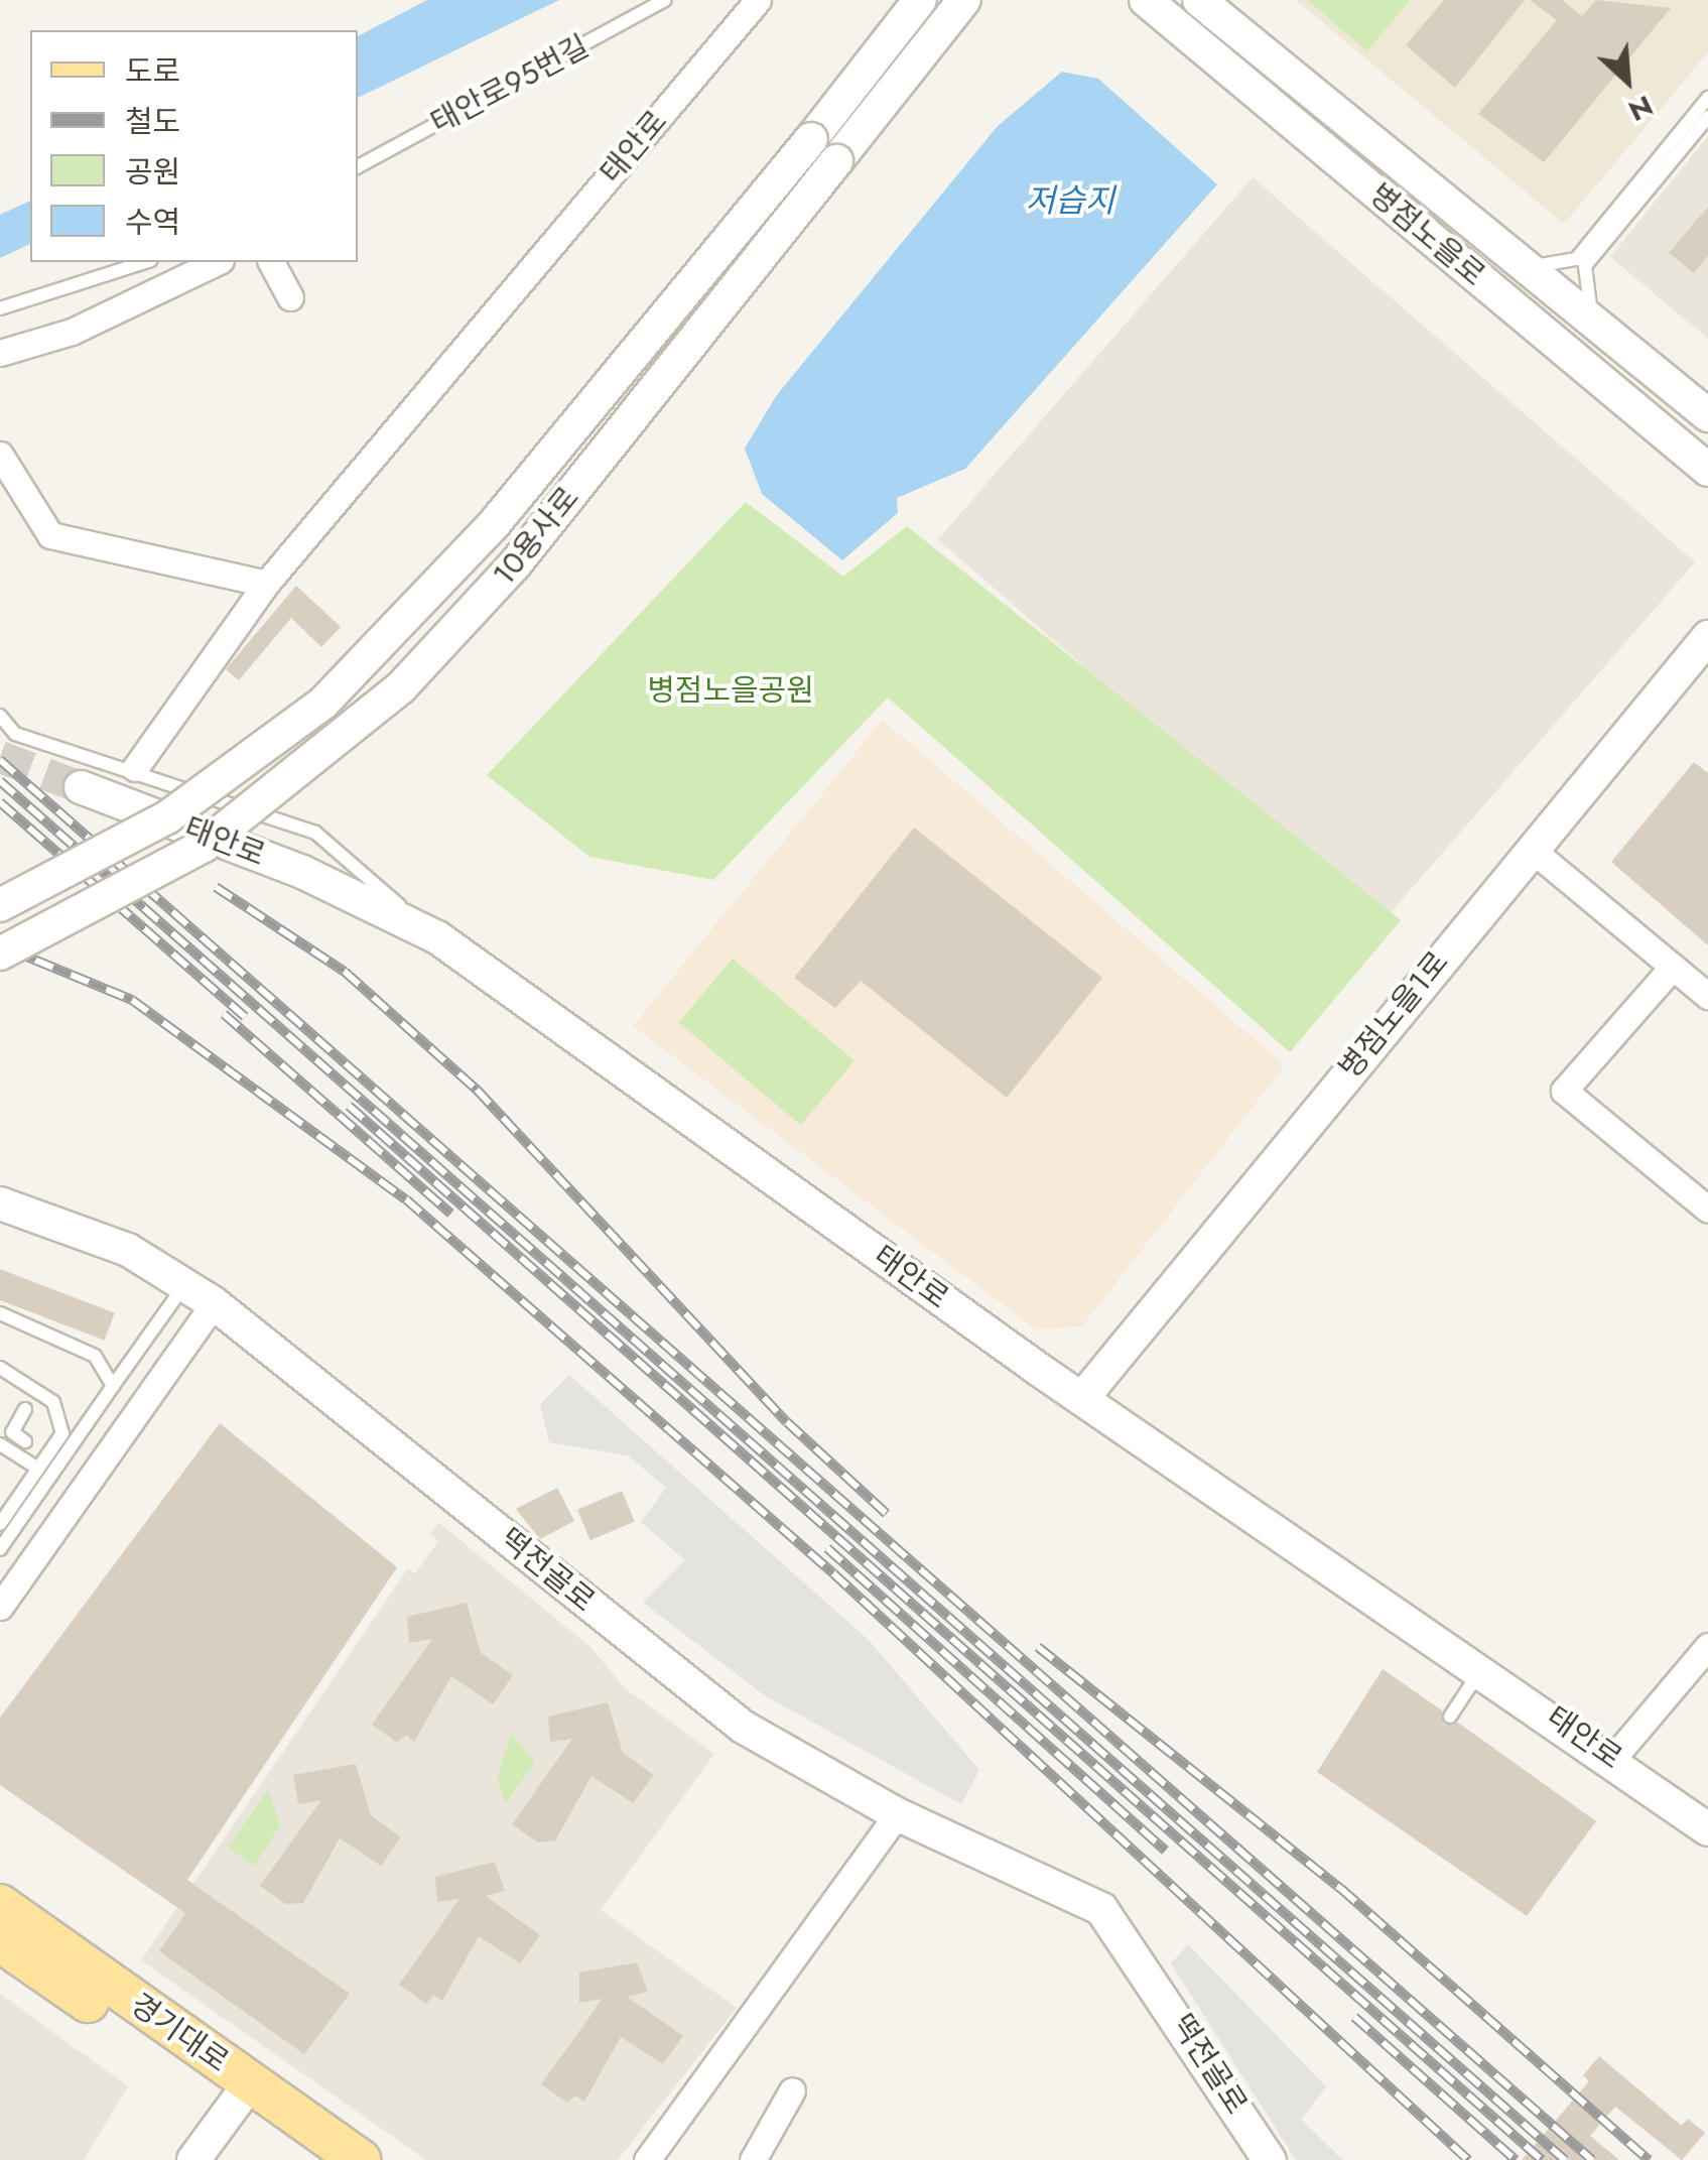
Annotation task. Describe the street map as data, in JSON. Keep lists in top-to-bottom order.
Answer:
{
  "streets": {
    "main road": ["경기대로"],
    "street": [
      "태안로",
      "병점노을로",
      "10용사로",
      "병점노을1로",
      "떡전골로"
    ],
    "lane": ["태안로95번길"]
  },
  "crossings": [
    ["태안로", "병점노을1로"]
  ],
  "water": ["저습지"],
  "parks": ["병점노을공원"],
  "legend": [
    "도로",
    "철도",
    "공원",
    "수역"
  ],
  "north": "bottom right"
}
